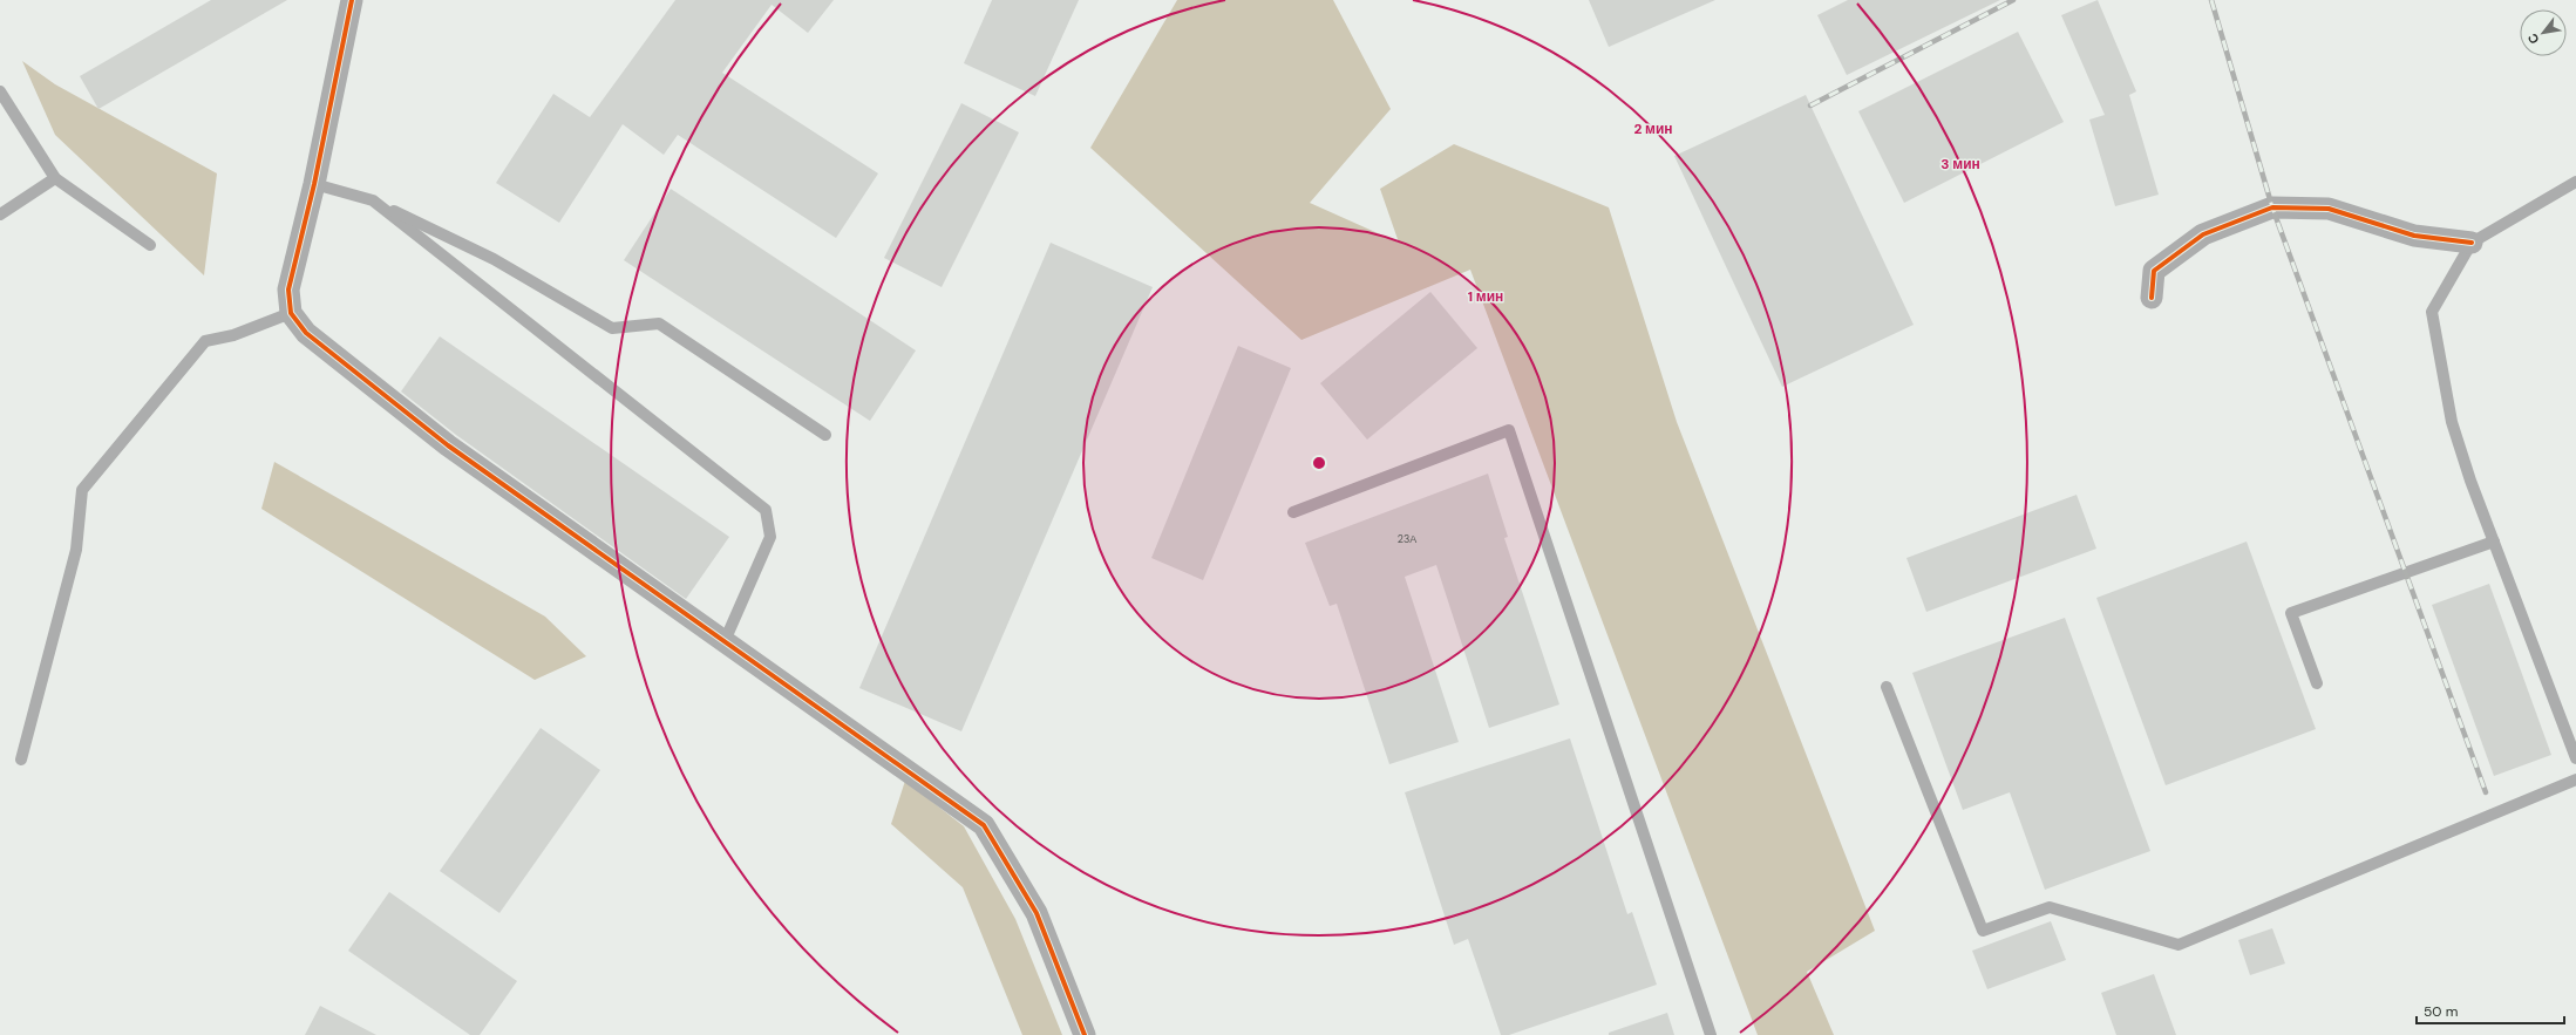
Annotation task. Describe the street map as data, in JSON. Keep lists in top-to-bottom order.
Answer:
{
  "house_numbers": ["23А"],
  "scale_bar": "50 m",
  "north": "bottom left",
  "rings": ["2 мин", "3 мин", "1 мин"]
}
